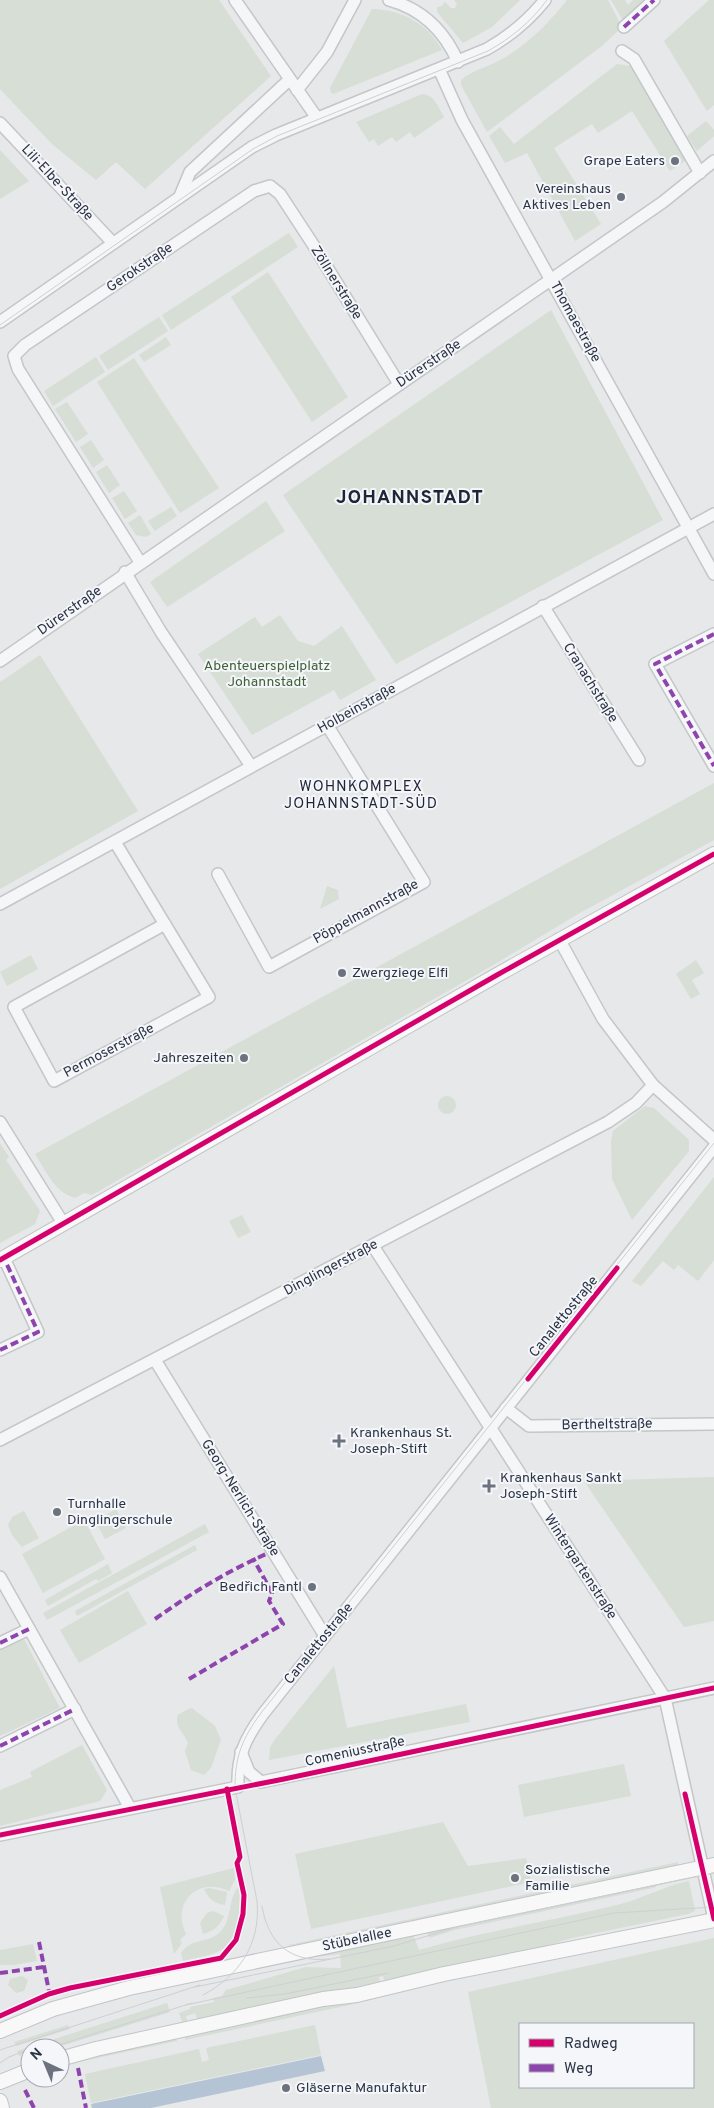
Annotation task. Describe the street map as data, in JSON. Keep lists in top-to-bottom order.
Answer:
{
  "streets": {
    "main road": ["Stübelallee"],
    "street": [
      "Lili-Elbe-Straße",
      "Gerokstraße",
      "Zöllnerstraße",
      "Thomaestraße",
      "Dürerstraße",
      "Cranachstraße",
      "Holbeinstraße",
      "Pöppelmannstraße",
      "Permoserstraße",
      "Dinglingerstraße",
      "Canalettostraße",
      "Bertheltstraße",
      "Georg-Nerlich-Straße",
      "Wintergartenstraße",
      "Comeniusstraße"
    ]
  },
  "crossings": [
    ["Gerokstraße", "Zöllnerstraße"],
    ["Gerokstraße", "Dürerstraße"],
    ["Zöllnerstraße", "Dürerstraße"],
    ["Thomaestraße", "Dürerstraße"],
    ["Thomaestraße", "Holbeinstraße"],
    ["Cranachstraße", "Holbeinstraße"],
    ["Holbeinstraße", "Pöppelmannstraße"],
    ["Holbeinstraße", "Permoserstraße"],
    ["Dinglingerstraße", "Georg-Nerlich-Straße"],
    ["Dinglingerstraße", "Wintergartenstraße"],
    ["Canalettostraße", "Bertheltstraße"],
    ["Canalettostraße", "Georg-Nerlich-Straße"],
    ["Canalettostraße", "Wintergartenstraße"],
    ["Canalettostraße", "Comeniusstraße"],
    ["Wintergartenstraße", "Comeniusstraße"],
    ["Wintergartenstraße", "Stübelallee"]
  ],
  "districts": ["JOHANNSTADT", "WOHNKOMPLEX JOHANNSTADT-SÜD"],
  "parks": ["Abenteuerspielplatz Johannstadt"],
  "places": {
    "other": [
      "Grape Eaters",
      "Vereinshaus Aktives Leben",
      "Zwergziege Elfi",
      "Jahreszeiten",
      "Turnhalle Dinglingerschule",
      "Bedřich Fantl",
      "Sozialistische Familie",
      "Gläserne Manufaktur"
    ],
    "health": ["Krankenhaus St. Joseph-Stift", "Krankenhaus Sankt Joseph-Stift"]
  },
  "legend": ["Radweg", "Weg"],
  "north": "top left"
}
